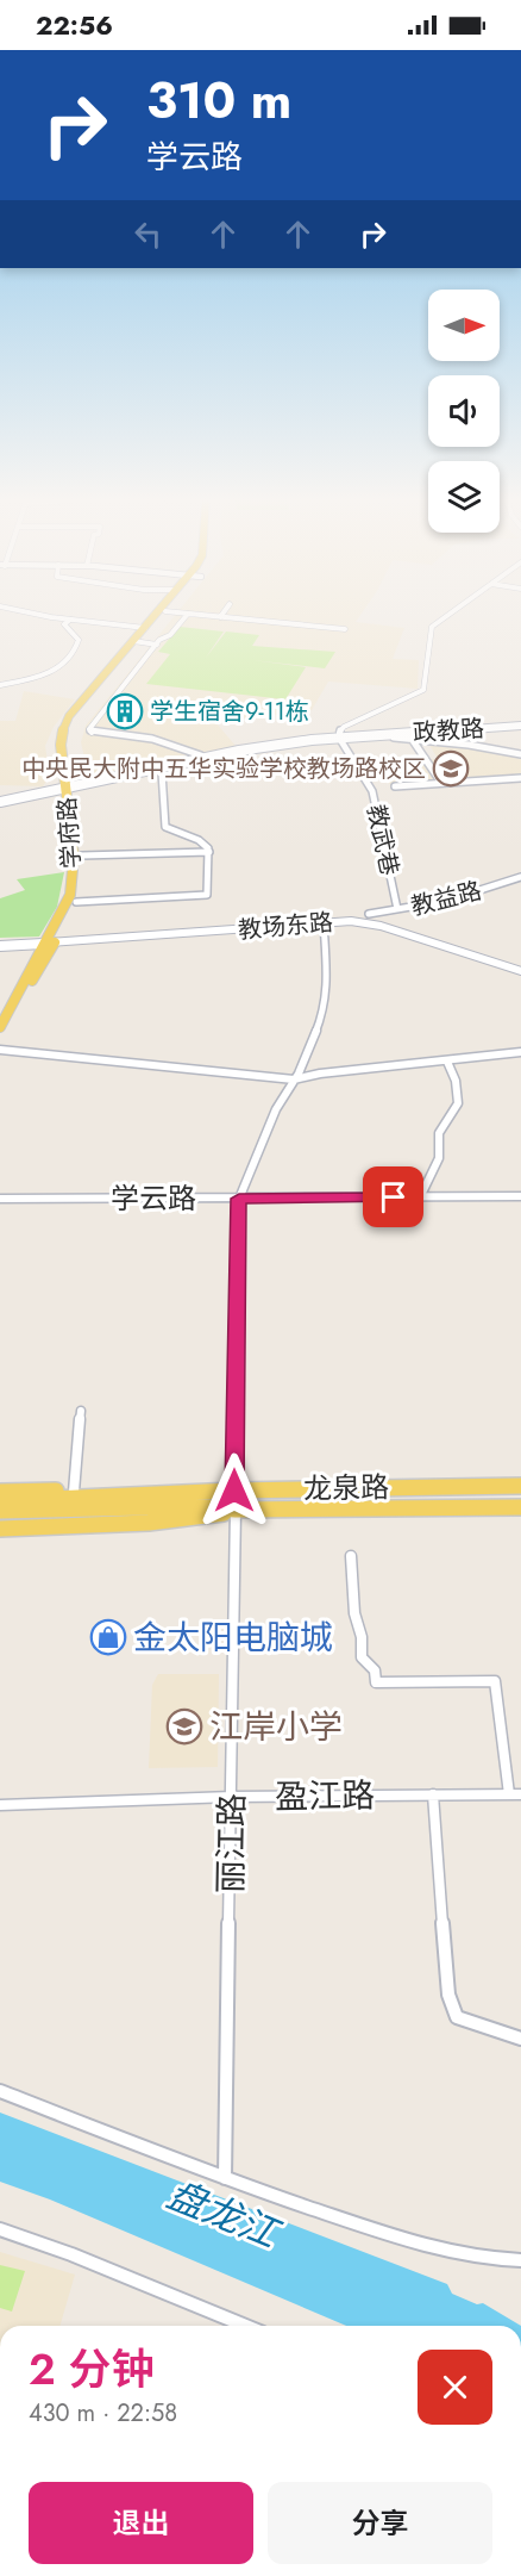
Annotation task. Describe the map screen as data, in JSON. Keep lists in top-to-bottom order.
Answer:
{
  "streets": {
    "main road": ["政教路", "学府路", "龙泉路"],
    "street": [
      "教武巷",
      "教益路",
      "教场东路",
      "学云路",
      "盈江路",
      "丽江路"
    ]
  },
  "crossings": [
    ["政教路", "学府路"],
    ["政教路", "教武巷"],
    ["学府路", "教场东路"],
    ["教武巷", "教益路"],
    ["教益路", "教场东路"],
    ["龙泉路", "丽江路"],
    ["盈江路", "丽江路"]
  ],
  "water": ["盘龙江"],
  "places": {
    "building": ["学生宿舍9-11栋"],
    "school or university": ["中央民大附中五华实验学校教场路校区", "江岸小学"],
    "shop": ["金太阳电脑城"]
  },
  "north": "right",
  "page": {
    "status": "22:56",
    "turn": ["310 m", "学云路"],
    "heading": ["2 分钟", "430 m · 22:58"],
    "buttons": ["退出", "分享"]
  }
}
